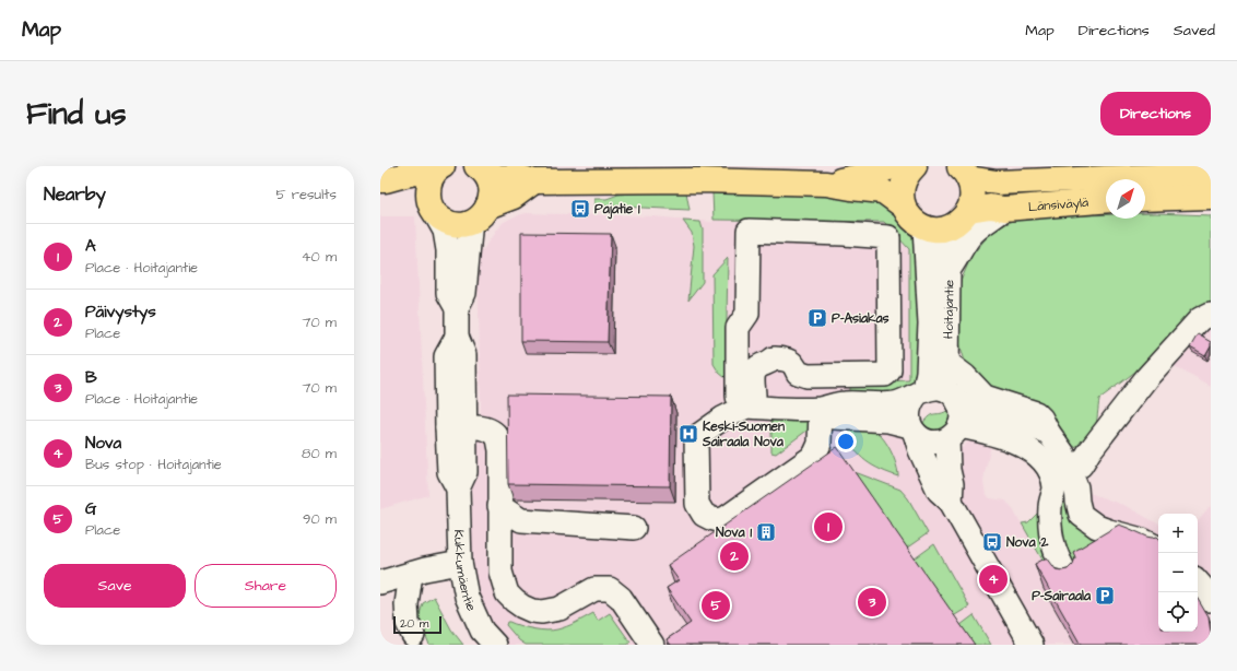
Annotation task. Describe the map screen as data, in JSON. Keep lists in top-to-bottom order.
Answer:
{
  "streets": {
    "main road": ["Länsiväylä"],
    "street": ["Hoitajantie", "Kukkumäentie"]
  },
  "places": {
    "bus stop": ["Pajatie 1", "Nova 2"],
    "parking": ["P-Asiakas", "P-Sairaala"],
    "hospital": ["Keski-Suomen Sairaala Nova"],
    "building": ["Nova 1"]
  },
  "scale_bar": "20 m",
  "north": "top right",
  "page": {
    "header": "Map",
    "nav": ["Map", "Directions", "Saved"],
    "buttons": [
      "Directions",
      ["Save", "Share"]
    ],
    "title": "Find us",
    "heading": ["Nearby", "5 results"],
    "list": [
      {
        "mark": "1",
        "name": "A",
        "note": "Place · Hoitajantie",
        "value": "40 m"
      },
      {
        "mark": "2",
        "name": "Päivystys",
        "note": "Place",
        "value": "70 m"
      },
      {
        "mark": "3",
        "name": "B",
        "note": "Place · Hoitajantie",
        "value": "70 m"
      },
      {
        "mark": "4",
        "name": "Nova",
        "note": "Bus stop · Hoitajantie",
        "value": "80 m"
      },
      {
        "mark": "5",
        "name": "G",
        "note": "Place",
        "value": "90 m"
      }
    ],
    "pins": [
      "1",
      "2",
      "4",
      "3",
      "5"
    ],
    "map_buttons": ["+", "−"],
    "scale": "20 m"
  }
}
